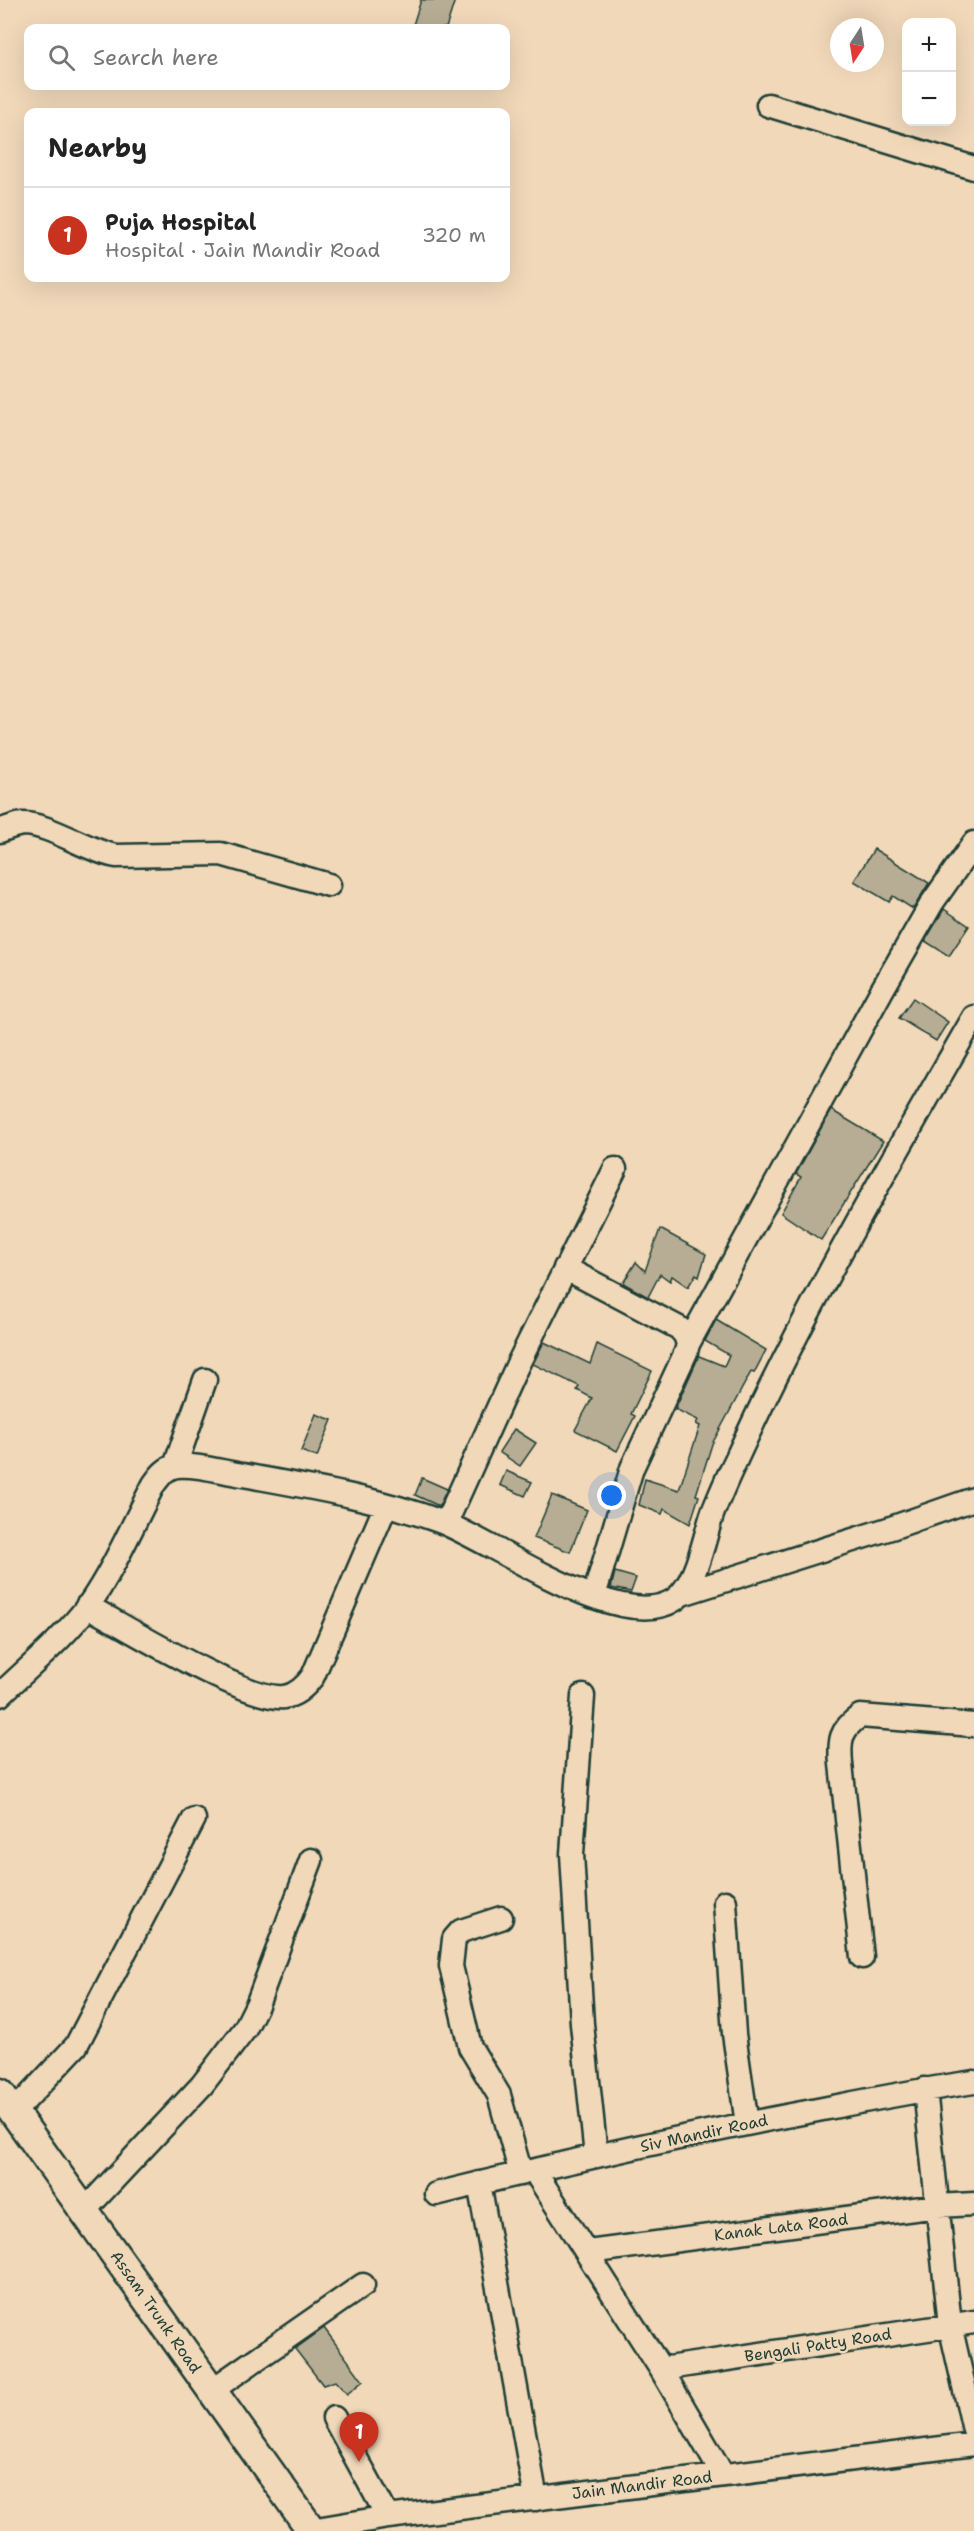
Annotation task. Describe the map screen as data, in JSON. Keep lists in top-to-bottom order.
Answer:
{
  "streets": {
    "main road": ["Assam Trunk Road"],
    "street": [
      "Siv Mandir Road",
      "Kanak Lata Road",
      "Bengali Patty Road",
      "Jain Mandir Road"
    ]
  },
  "crossings": [
    ["Assam Trunk Road", "Jain Mandir Road"]
  ],
  "north": "bottom",
  "page": {
    "map_buttons": ["+", "−"],
    "search": "Search here",
    "heading": "Nearby",
    "list": [
      {
        "mark": "1",
        "name": "Puja Hospital",
        "note": "Hospital · Jain Mandir Road",
        "value": "320 m"
      }
    ],
    "pins": "1"
  }
}
